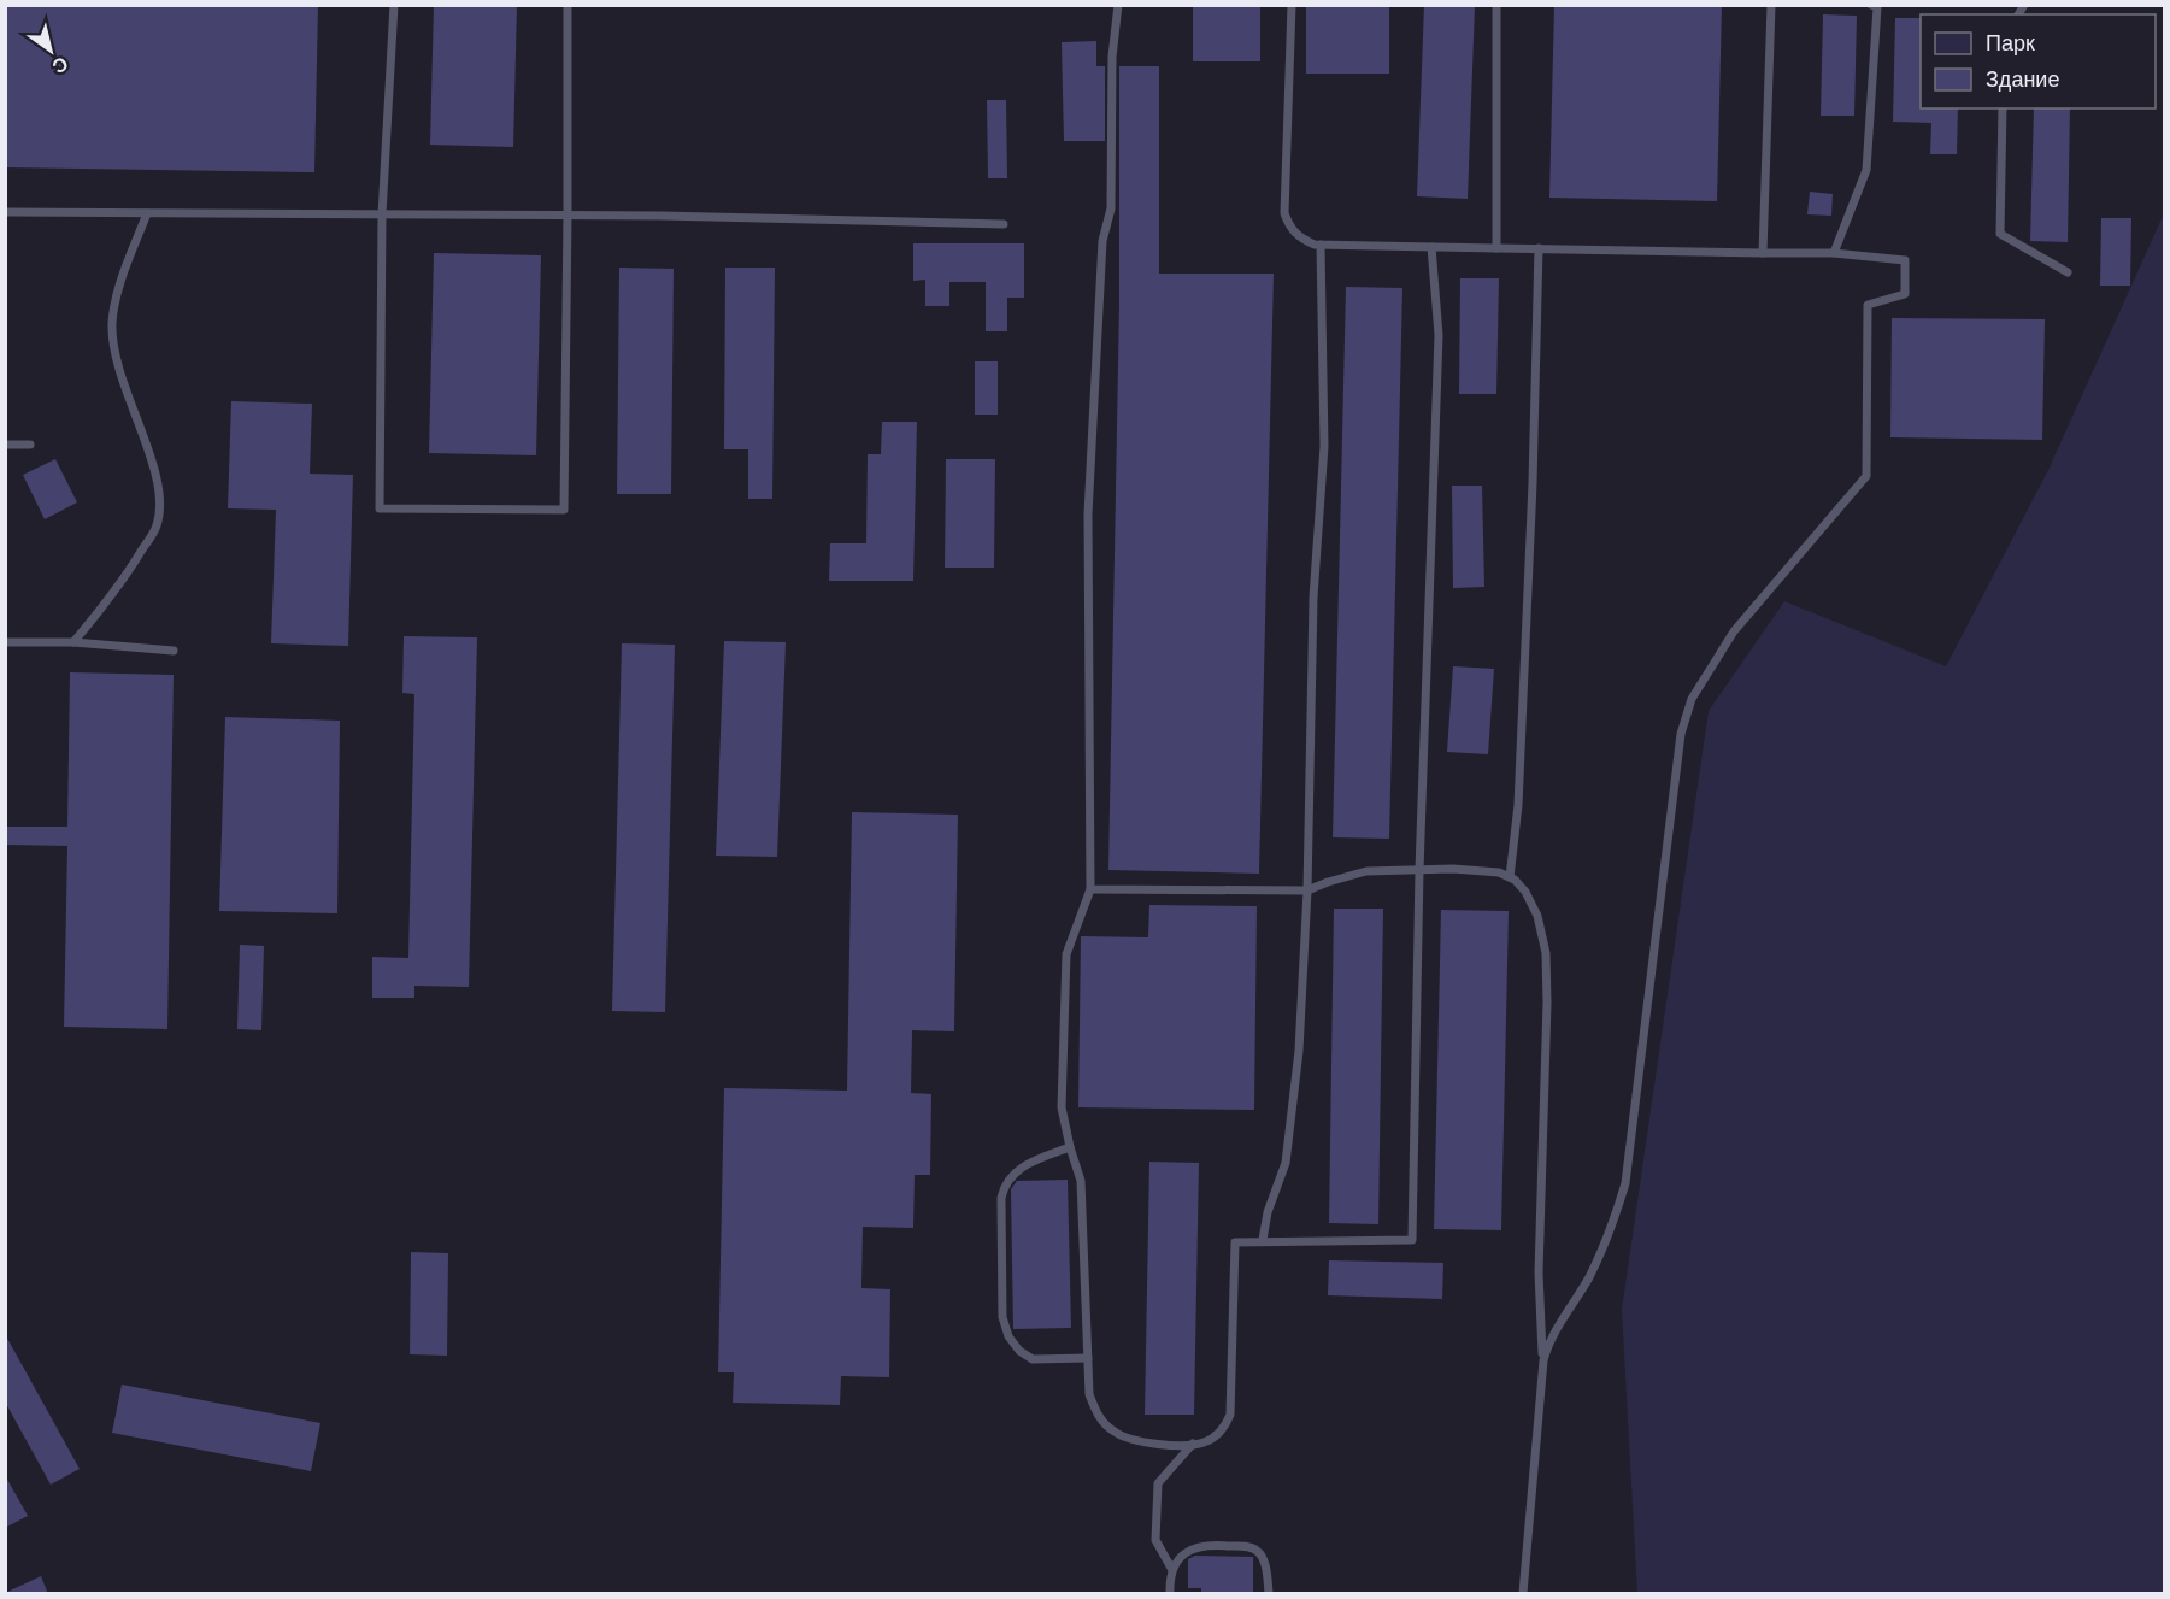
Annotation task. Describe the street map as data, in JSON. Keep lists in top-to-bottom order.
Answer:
{
  "legend": ["Парк", "Здание"],
  "north": "bottom right"
}
